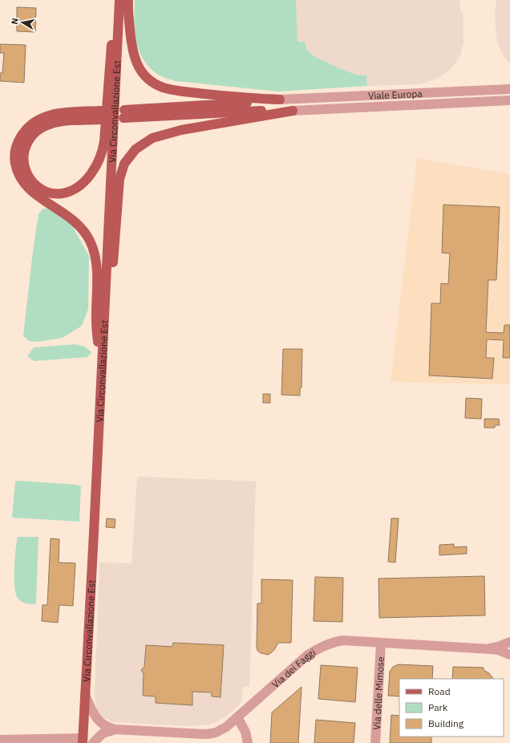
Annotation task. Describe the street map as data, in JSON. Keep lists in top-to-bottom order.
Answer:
{
  "streets": {
    "main road": ["Via Circonvallazione Est"],
    "street": ["Viale Europa", "Via dei Faggi", "Via delle Mimose"]
  },
  "crossings": [
    ["Via Circonvallazione Est", "Via dei Faggi"],
    ["Via dei Faggi", "Via delle Mimose"]
  ],
  "legend": ["Road", "Park", "Building"],
  "north": "left"
}
